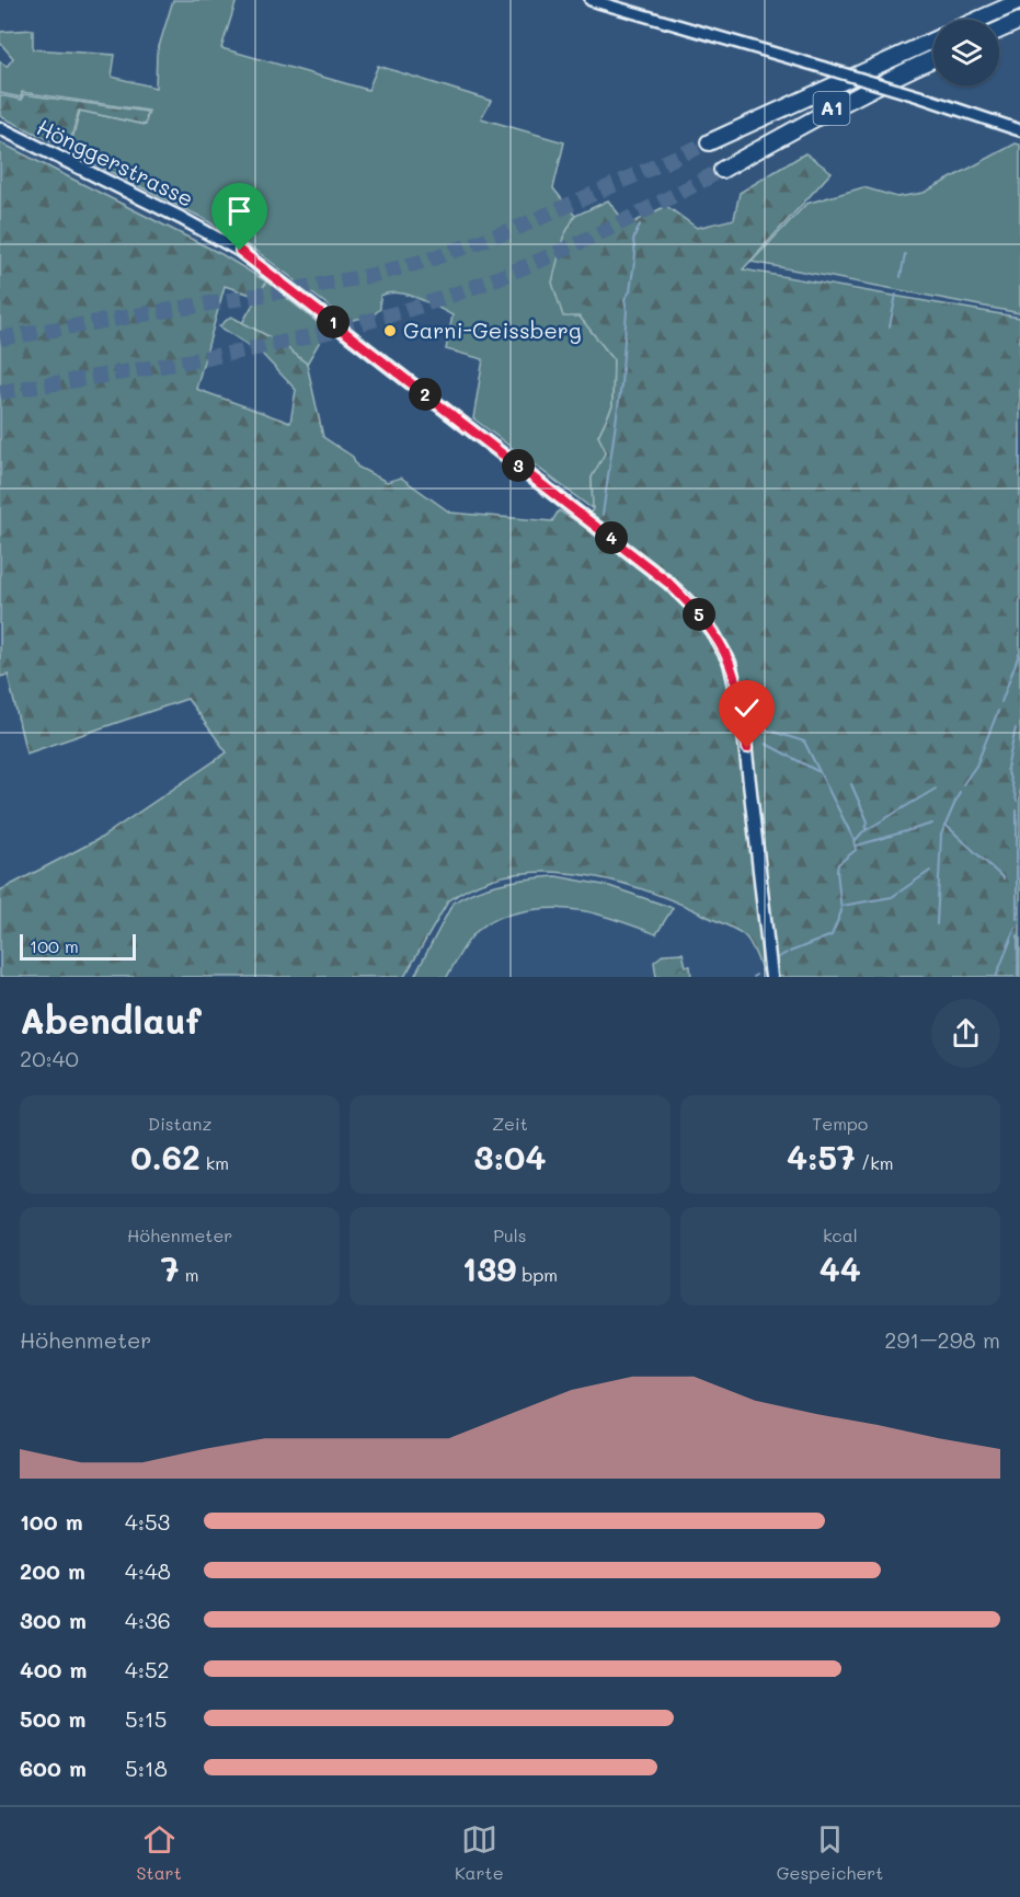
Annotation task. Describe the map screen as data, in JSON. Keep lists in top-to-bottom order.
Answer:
{
  "streets": {
    "highway": ["A1"],
    "main road": ["Hönggerstrasse"]
  },
  "places": ["Garni-Geissberg"],
  "scale_bar": "100 m",
  "page": {
    "pins": [
      "1",
      "2",
      "3",
      "4",
      "5"
    ],
    "scale": "100 m",
    "heading": ["Abendlauf", "20:40"],
    "stats": [
      ["Distanz", "0.62 km"],
      ["Zeit", "3:04"],
      ["Tempo", "4:57 /km"],
      ["Höhenmeter", "7 m"],
      ["Puls", "139 bpm"],
      ["kcal", "44"]
    ],
    "chart": ["Höhenmeter", "291–298 m"],
    "list": [
      {
        "name": "100 m",
        "note": "4:53"
      },
      {
        "name": "200 m",
        "note": "4:48"
      },
      {
        "name": "300 m",
        "note": "4:36"
      },
      {
        "name": "400 m",
        "note": "4:52"
      },
      {
        "name": "500 m",
        "note": "5:15"
      },
      {
        "name": "600 m",
        "note": "5:18"
      }
    ],
    "tabs": ["Start", "Karte", "Gespeichert"]
  }
}
